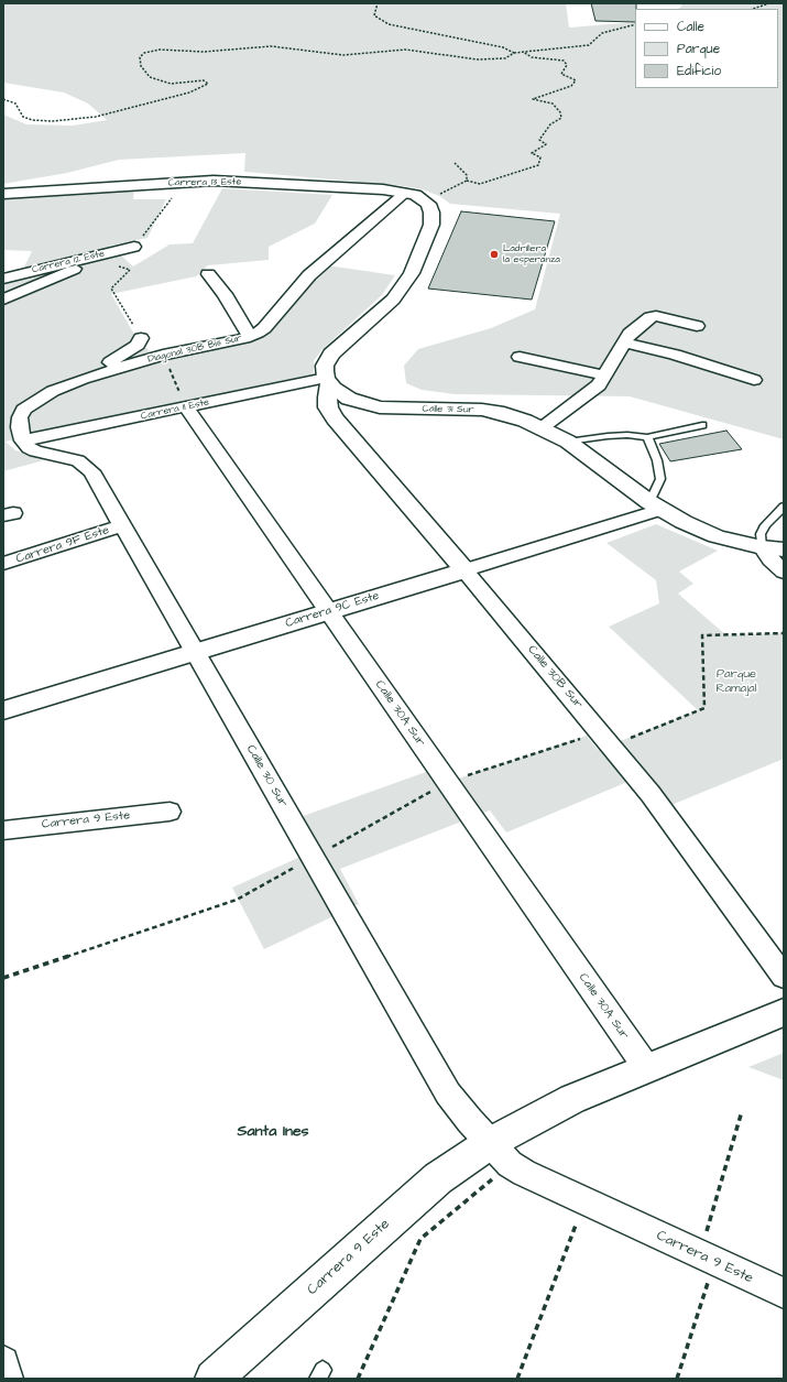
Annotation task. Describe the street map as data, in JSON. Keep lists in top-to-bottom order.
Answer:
{
  "streets": {
    "main road": [
      "Carrera 13 Este",
      "Calle 31 Sur",
      "Carrera 9C Este",
      "Calle 30B Sur",
      "Carrera 9 Este"
    ],
    "street": [
      "Carrera 12 Este",
      "Diagonal 30B Bis Sur",
      "Carrera 11 Este",
      "Carrera 9F Este",
      "Calle 30A Sur",
      "Calle 30 Sur"
    ]
  },
  "crossings": [
    ["Carrera 13 Este", "Diagonal 30B Bis Sur"],
    ["Diagonal 30B Bis Sur", "Carrera 11 Este"],
    ["Diagonal 30B Bis Sur", "Calle 30 Sur"],
    ["Carrera 11 Este", "Calle 31 Sur"],
    ["Carrera 11 Este", "Calle 30B Sur"],
    ["Carrera 11 Este", "Calle 30A Sur"],
    ["Carrera 11 Este", "Calle 30 Sur"],
    ["Calle 31 Sur", "Carrera 9C Este"],
    ["Calle 31 Sur", "Calle 30B Sur"],
    ["Carrera 9F Este", "Calle 30 Sur"],
    ["Carrera 9C Este", "Calle 30B Sur"],
    ["Carrera 9C Este", "Calle 30A Sur"],
    ["Carrera 9C Este", "Calle 30 Sur"],
    ["Calle 30A Sur", "Carrera 9 Este"],
    ["Calle 30 Sur", "Carrera 9 Este"]
  ],
  "districts": ["Santa Ines"],
  "parks": ["Parque Ramajal"],
  "places": ["Ladrillera la esperanza"],
  "legend": ["Calle", "Parque", "Edificio"]
}
